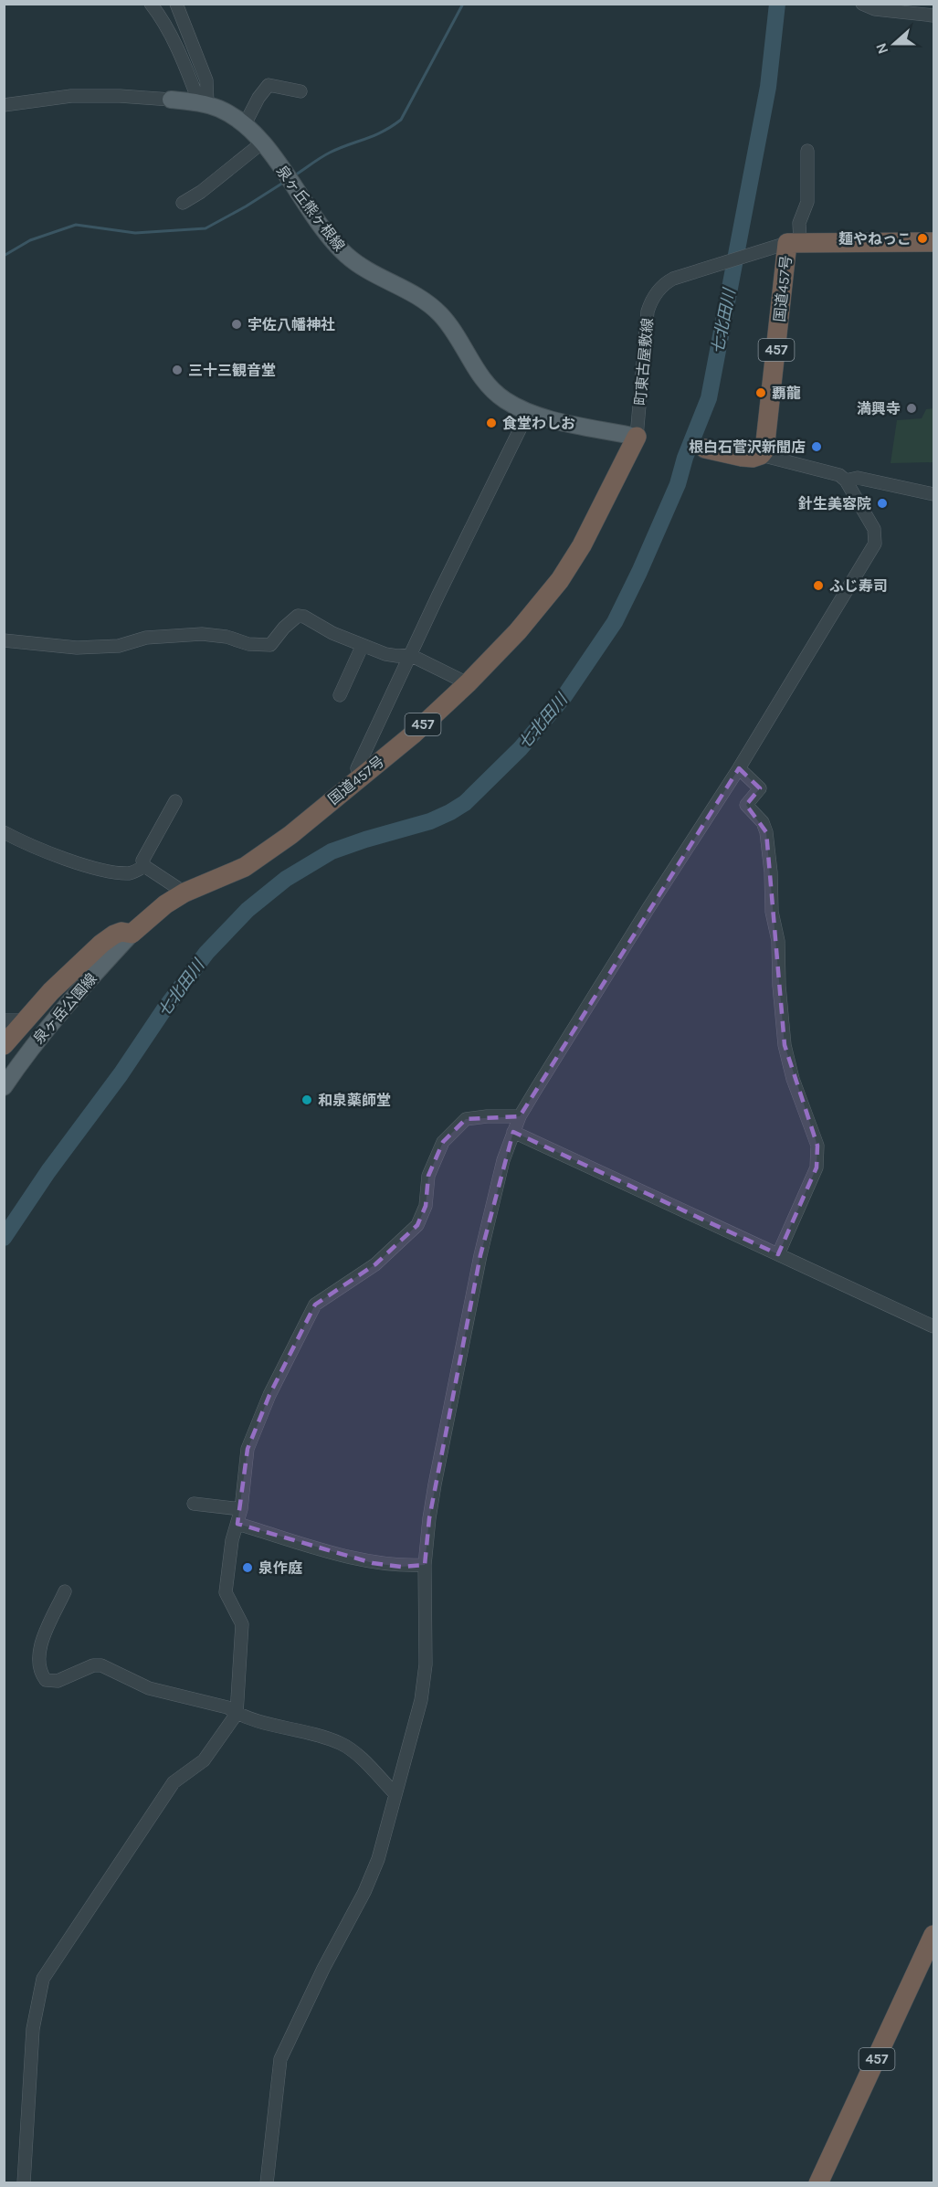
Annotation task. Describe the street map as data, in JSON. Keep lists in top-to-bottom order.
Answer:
{
  "streets": {
    "highway": ["国道457号", "457"],
    "main road": ["泉ヶ丘熊ヶ根線", "泉ヶ岳公園線"],
    "street": ["町東古屋敷線"]
  },
  "crossings": [
    ["泉ヶ丘熊ヶ根線", "国道457号"],
    ["泉ヶ丘熊ヶ根線", "町東古屋敷線"],
    ["国道457号", "町東古屋敷線"],
    ["国道457号", "泉ヶ岳公園線"]
  ],
  "water": ["七北田川"],
  "places": [
    "麺やねっこ",
    "宇佐八幡神社",
    "三十三観音堂",
    "覇龍",
    "満興寺",
    "食堂わしお",
    "根白石菅沢新聞店",
    "針生美容院",
    "ふじ寿司",
    "和泉薬師堂",
    "泉作庭"
  ],
  "north": "left"
}
